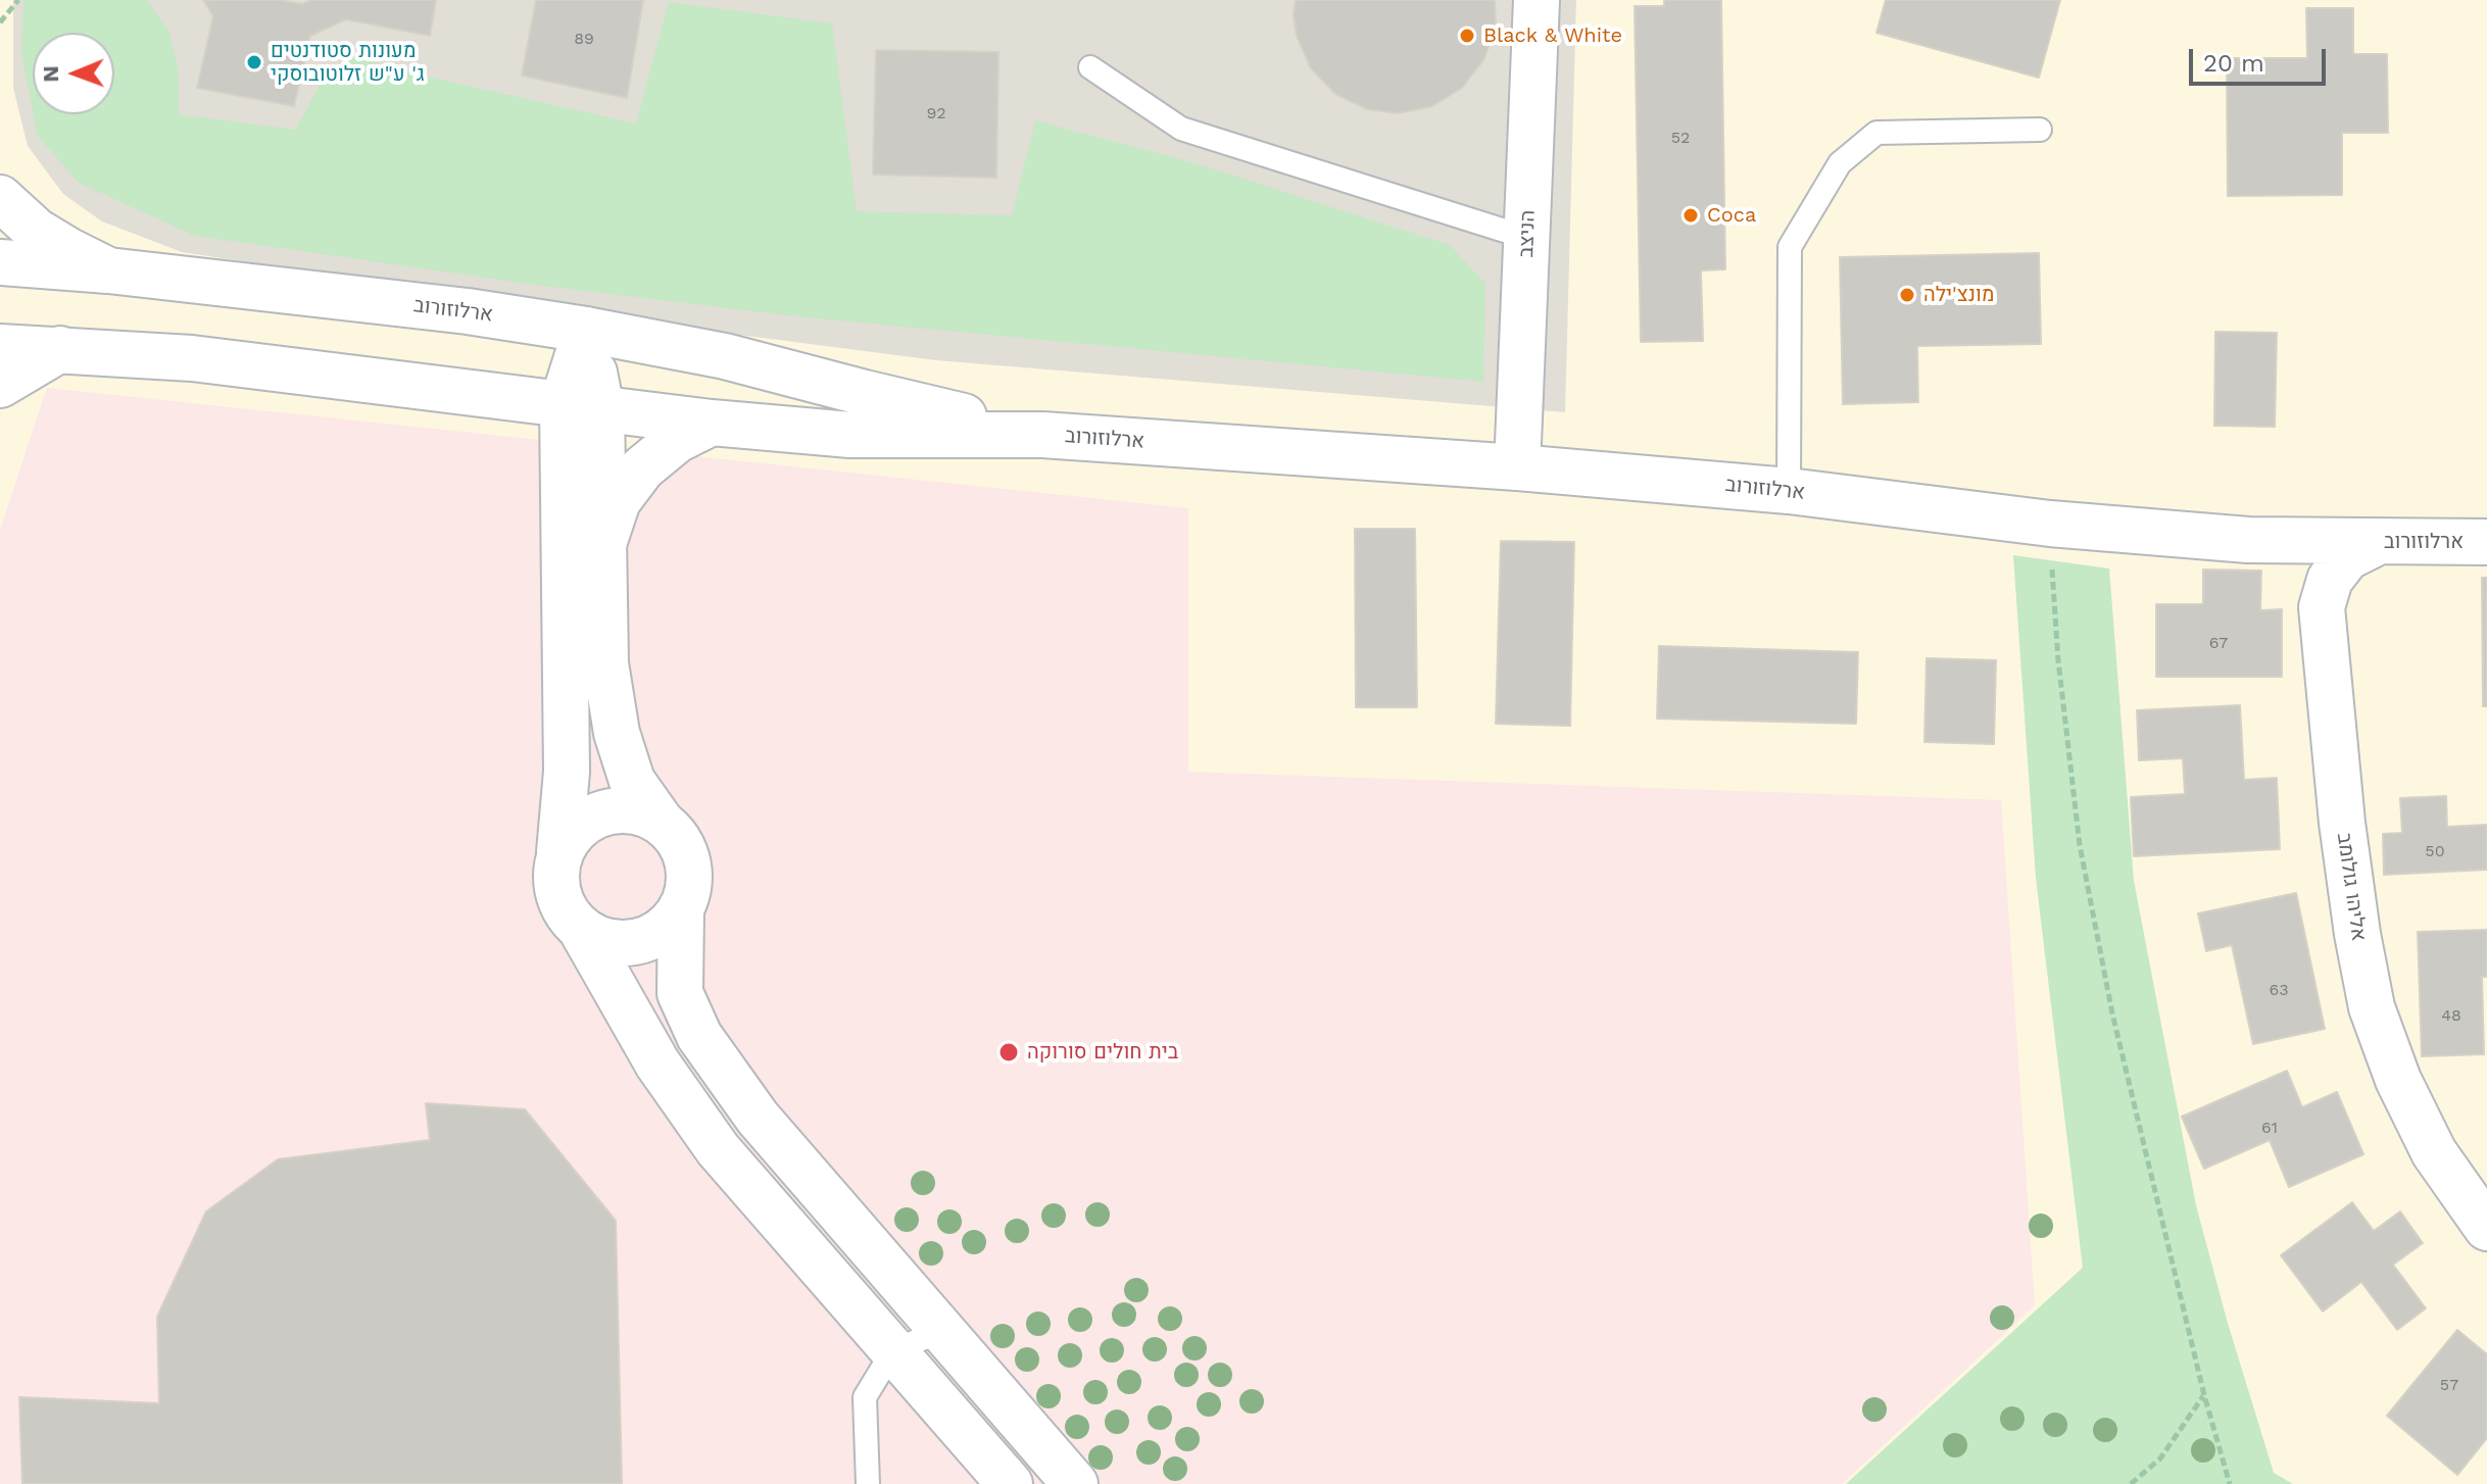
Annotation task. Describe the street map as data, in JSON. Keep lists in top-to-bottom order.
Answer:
{
  "streets": {
    "street": ["הניצב", "ארלוזורוב", "אליהו גולומב"]
  },
  "crossings": [
    ["הניצב", "ארלוזורוב"],
    ["ארלוזורוב", "אליהו גולומב"]
  ],
  "places": [
    "Black & White",
    "מעונות סטודנטים ג' ע\"ש זלוטובוסקי",
    "Coca",
    "מונצ'ילה",
    "בית חולים סורוקה"
  ],
  "house_numbers": [
    "89",
    "92",
    "52",
    "67",
    "50",
    "63",
    "48",
    "61",
    "57"
  ],
  "scale_bar": "20 m",
  "north": "left"
}
